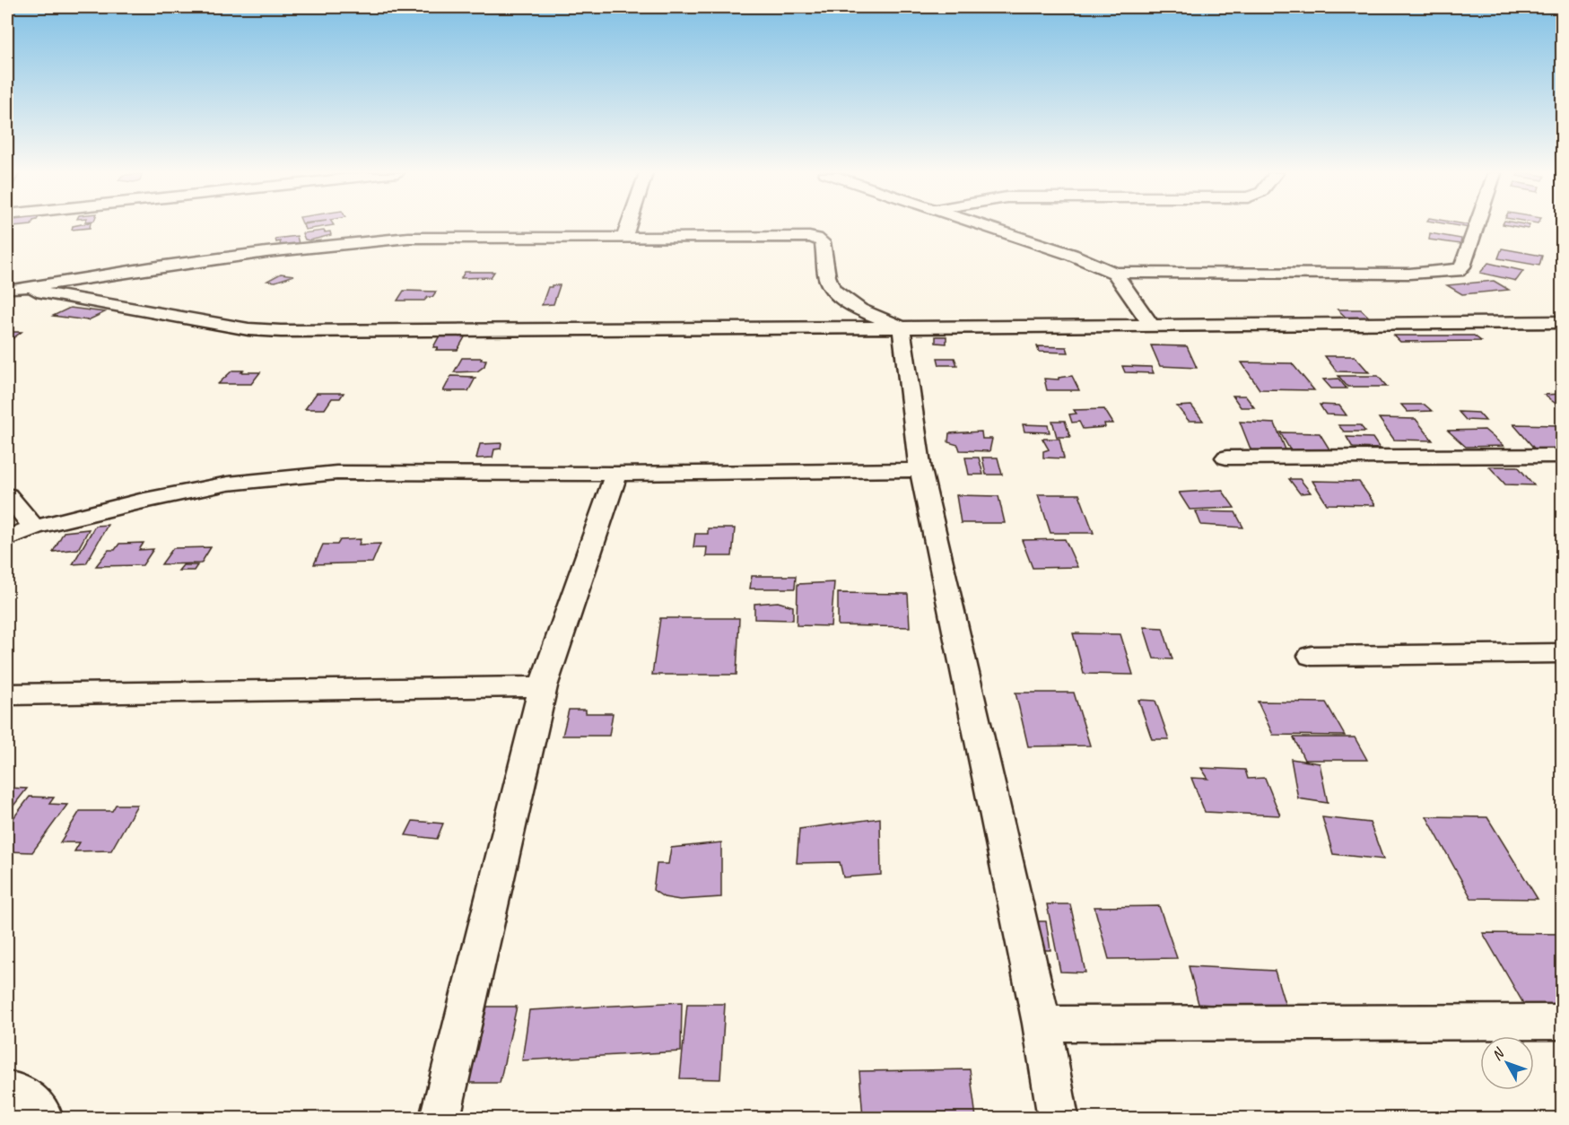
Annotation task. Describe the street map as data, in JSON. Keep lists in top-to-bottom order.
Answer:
{
  "north": "top left"
}
